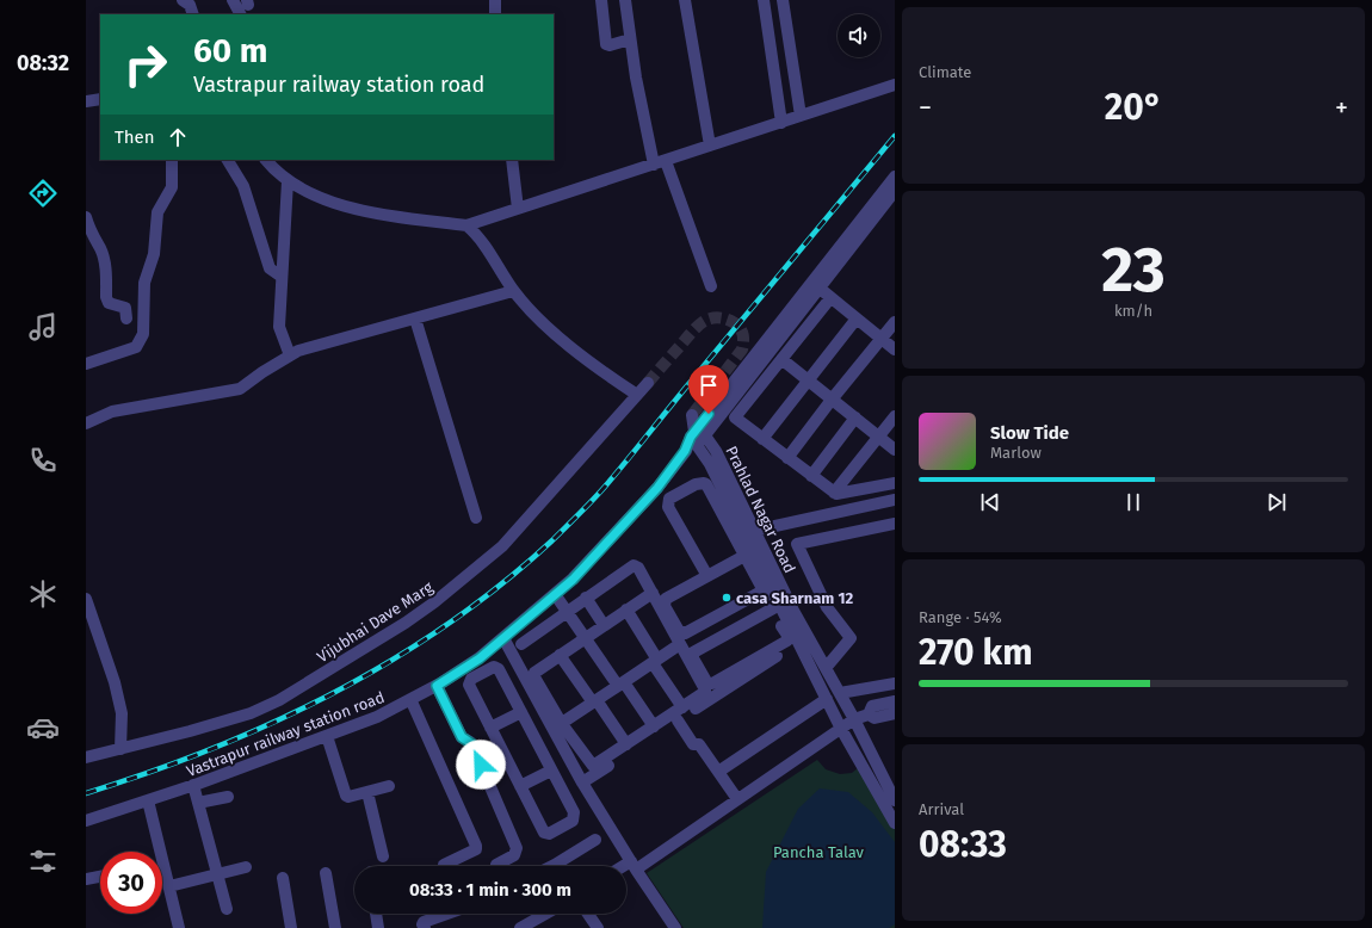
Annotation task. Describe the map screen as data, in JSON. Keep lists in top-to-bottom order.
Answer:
{
  "streets": {
    "street": ["Prahlad Nagar Road", "Vijubhai Dave Marg", "Vastrapur railway station road"]
  },
  "crossings": [
    ["Prahlad Nagar Road", "Vastrapur railway station road"]
  ],
  "parks": ["Pancha Talav"],
  "places": ["casa Sharnam 12"],
  "page": {
    "tabs": "08:32",
    "tile": [
      "Climate",
      ["23", "km/h"],
      ["Range · 54%", "270 km"],
      ["Arrival", "08:33"]
    ],
    "turn": ["60 m", "Vastrapur railway station road"],
    "heat": ["−", "20°", "+"],
    "then": "Then",
    "song": ["Slow Tide", "Marlow"],
    "limit": "30",
    "trip": "08:33 · 1 min · 300 m"
  }
}
